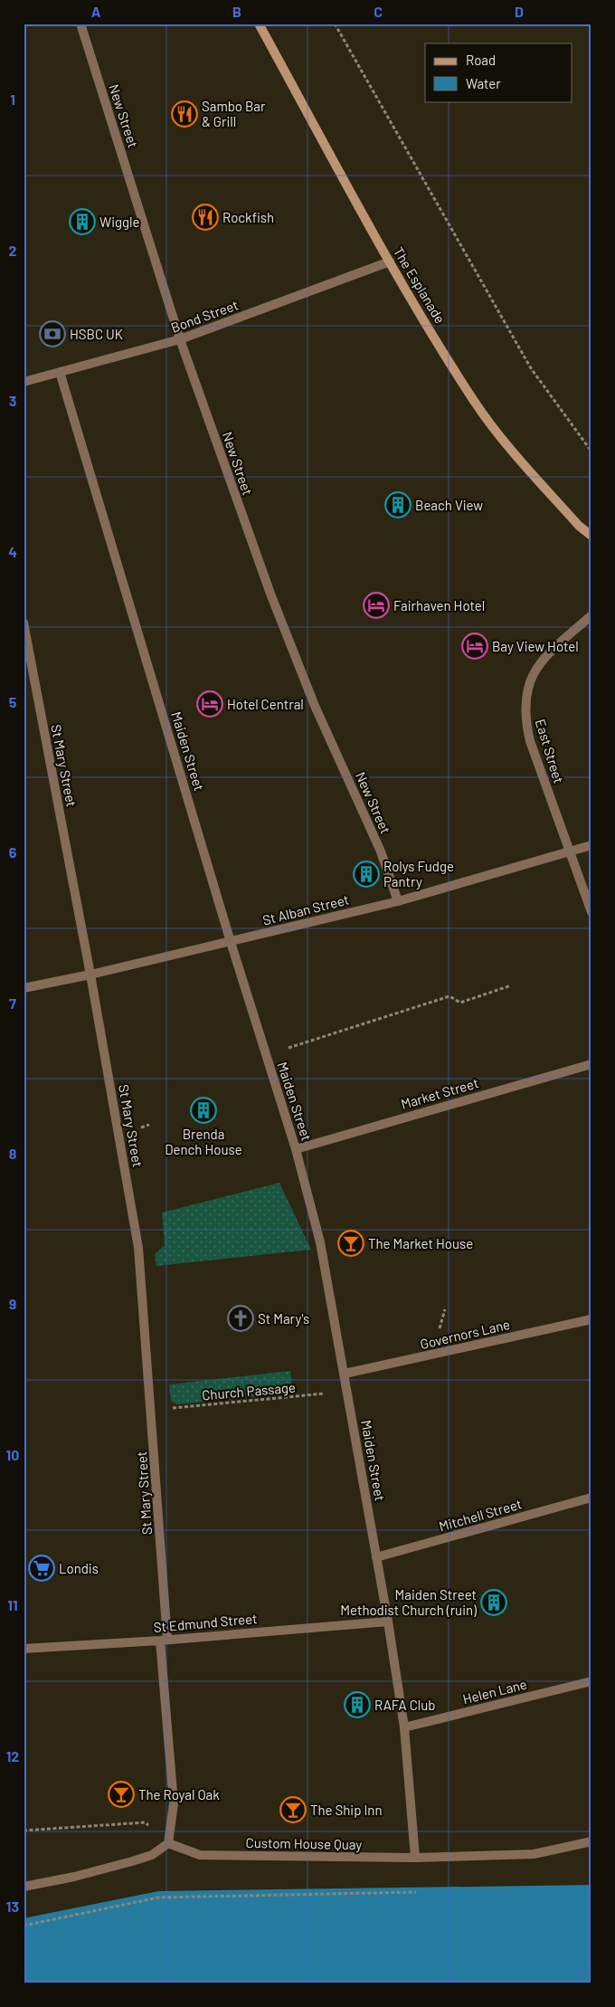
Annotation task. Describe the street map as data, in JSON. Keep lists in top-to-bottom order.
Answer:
{
  "streets": {
    "street": [
      "New Street",
      "The Esplanade",
      "Bond Street",
      "Maiden Street",
      "East Street",
      "St Mary Street",
      "St Alban Street",
      "Market Street",
      "Governors Lane",
      "Mitchell Street",
      "St Edmund Street",
      "Helen Lane",
      "Custom House Quay"
    ],
    "path": ["Church Passage"]
  },
  "crossings": [
    ["New Street", "Bond Street"],
    ["New Street", "St Alban Street"],
    ["The Esplanade", "Bond Street"],
    ["Bond Street", "Maiden Street"],
    ["Maiden Street", "St Alban Street"],
    ["Maiden Street", "Market Street"],
    ["Maiden Street", "Governors Lane"],
    ["Maiden Street", "Church Passage"],
    ["Maiden Street", "Mitchell Street"],
    ["Maiden Street", "St Edmund Street"],
    ["Maiden Street", "Helen Lane"],
    ["Maiden Street", "Custom House Quay"],
    ["East Street", "St Alban Street"],
    ["St Mary Street", "St Alban Street"],
    ["St Mary Street", "Church Passage"],
    ["St Mary Street", "St Edmund Street"],
    ["St Mary Street", "Custom House Quay"]
  ],
  "places": {
    "restaurant": ["Sambo Bar & Grill", "Rockfish"],
    "building": [
      "Wiggle",
      "Beach View",
      "Rolys Fudge Pantry",
      "Brenda Dench House",
      "Maiden Street Methodist Church (ruin)",
      "RAFA Club"
    ],
    "bank": ["HSBC UK"],
    "hotel": ["Fairhaven Hotel", "Bay View Hotel", "Hotel Central"],
    "bar": ["The Market House", "The Royal Oak", "The Ship Inn"],
    "church": ["St Mary's"],
    "supermarket": ["Londis"]
  },
  "legend": ["Road", "Water"],
  "grid": {
    "columns": [
      "A",
      "B",
      "C",
      "D"
    ],
    "rows": [
      "1",
      "2",
      "3",
      "4",
      "5",
      "6",
      "7",
      "8",
      "9",
      "10",
      "11",
      "12",
      "13"
    ]
  }
}
